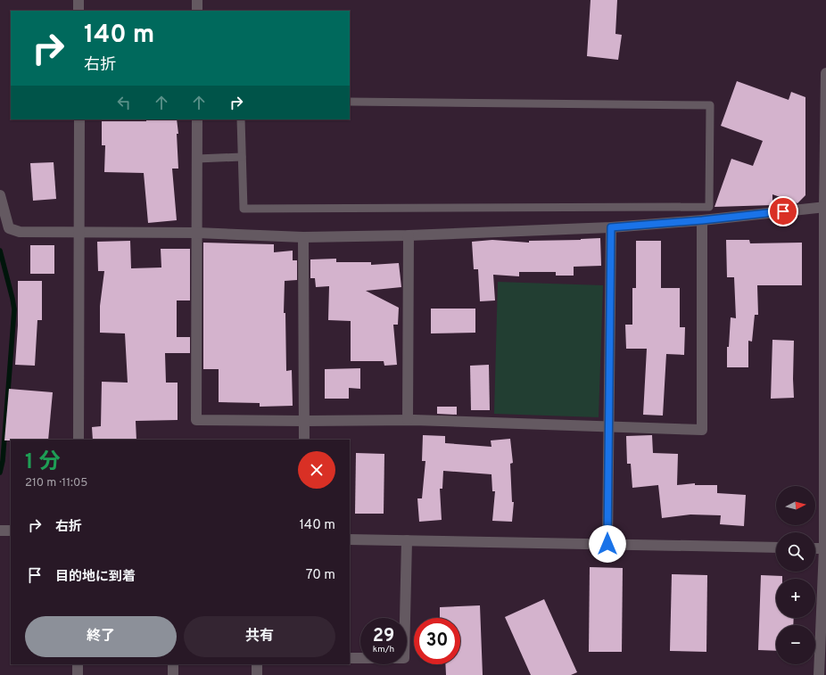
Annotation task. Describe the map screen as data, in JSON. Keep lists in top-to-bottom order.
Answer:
{
  "north": "right",
  "page": {
    "turn": ["140 m", "右折"],
    "heading": ["1 分", "210 m · 11:05"],
    "map_buttons": ["+", "−"],
    "list": [
      {
        "name": "右折",
        "value": "140 m"
      },
      {
        "name": "目的地に到着",
        "value": "70 m"
      }
    ],
    "buttons": ["終了", "共有"],
    "speed": "29 km/h",
    "limit": "30"
  }
}
